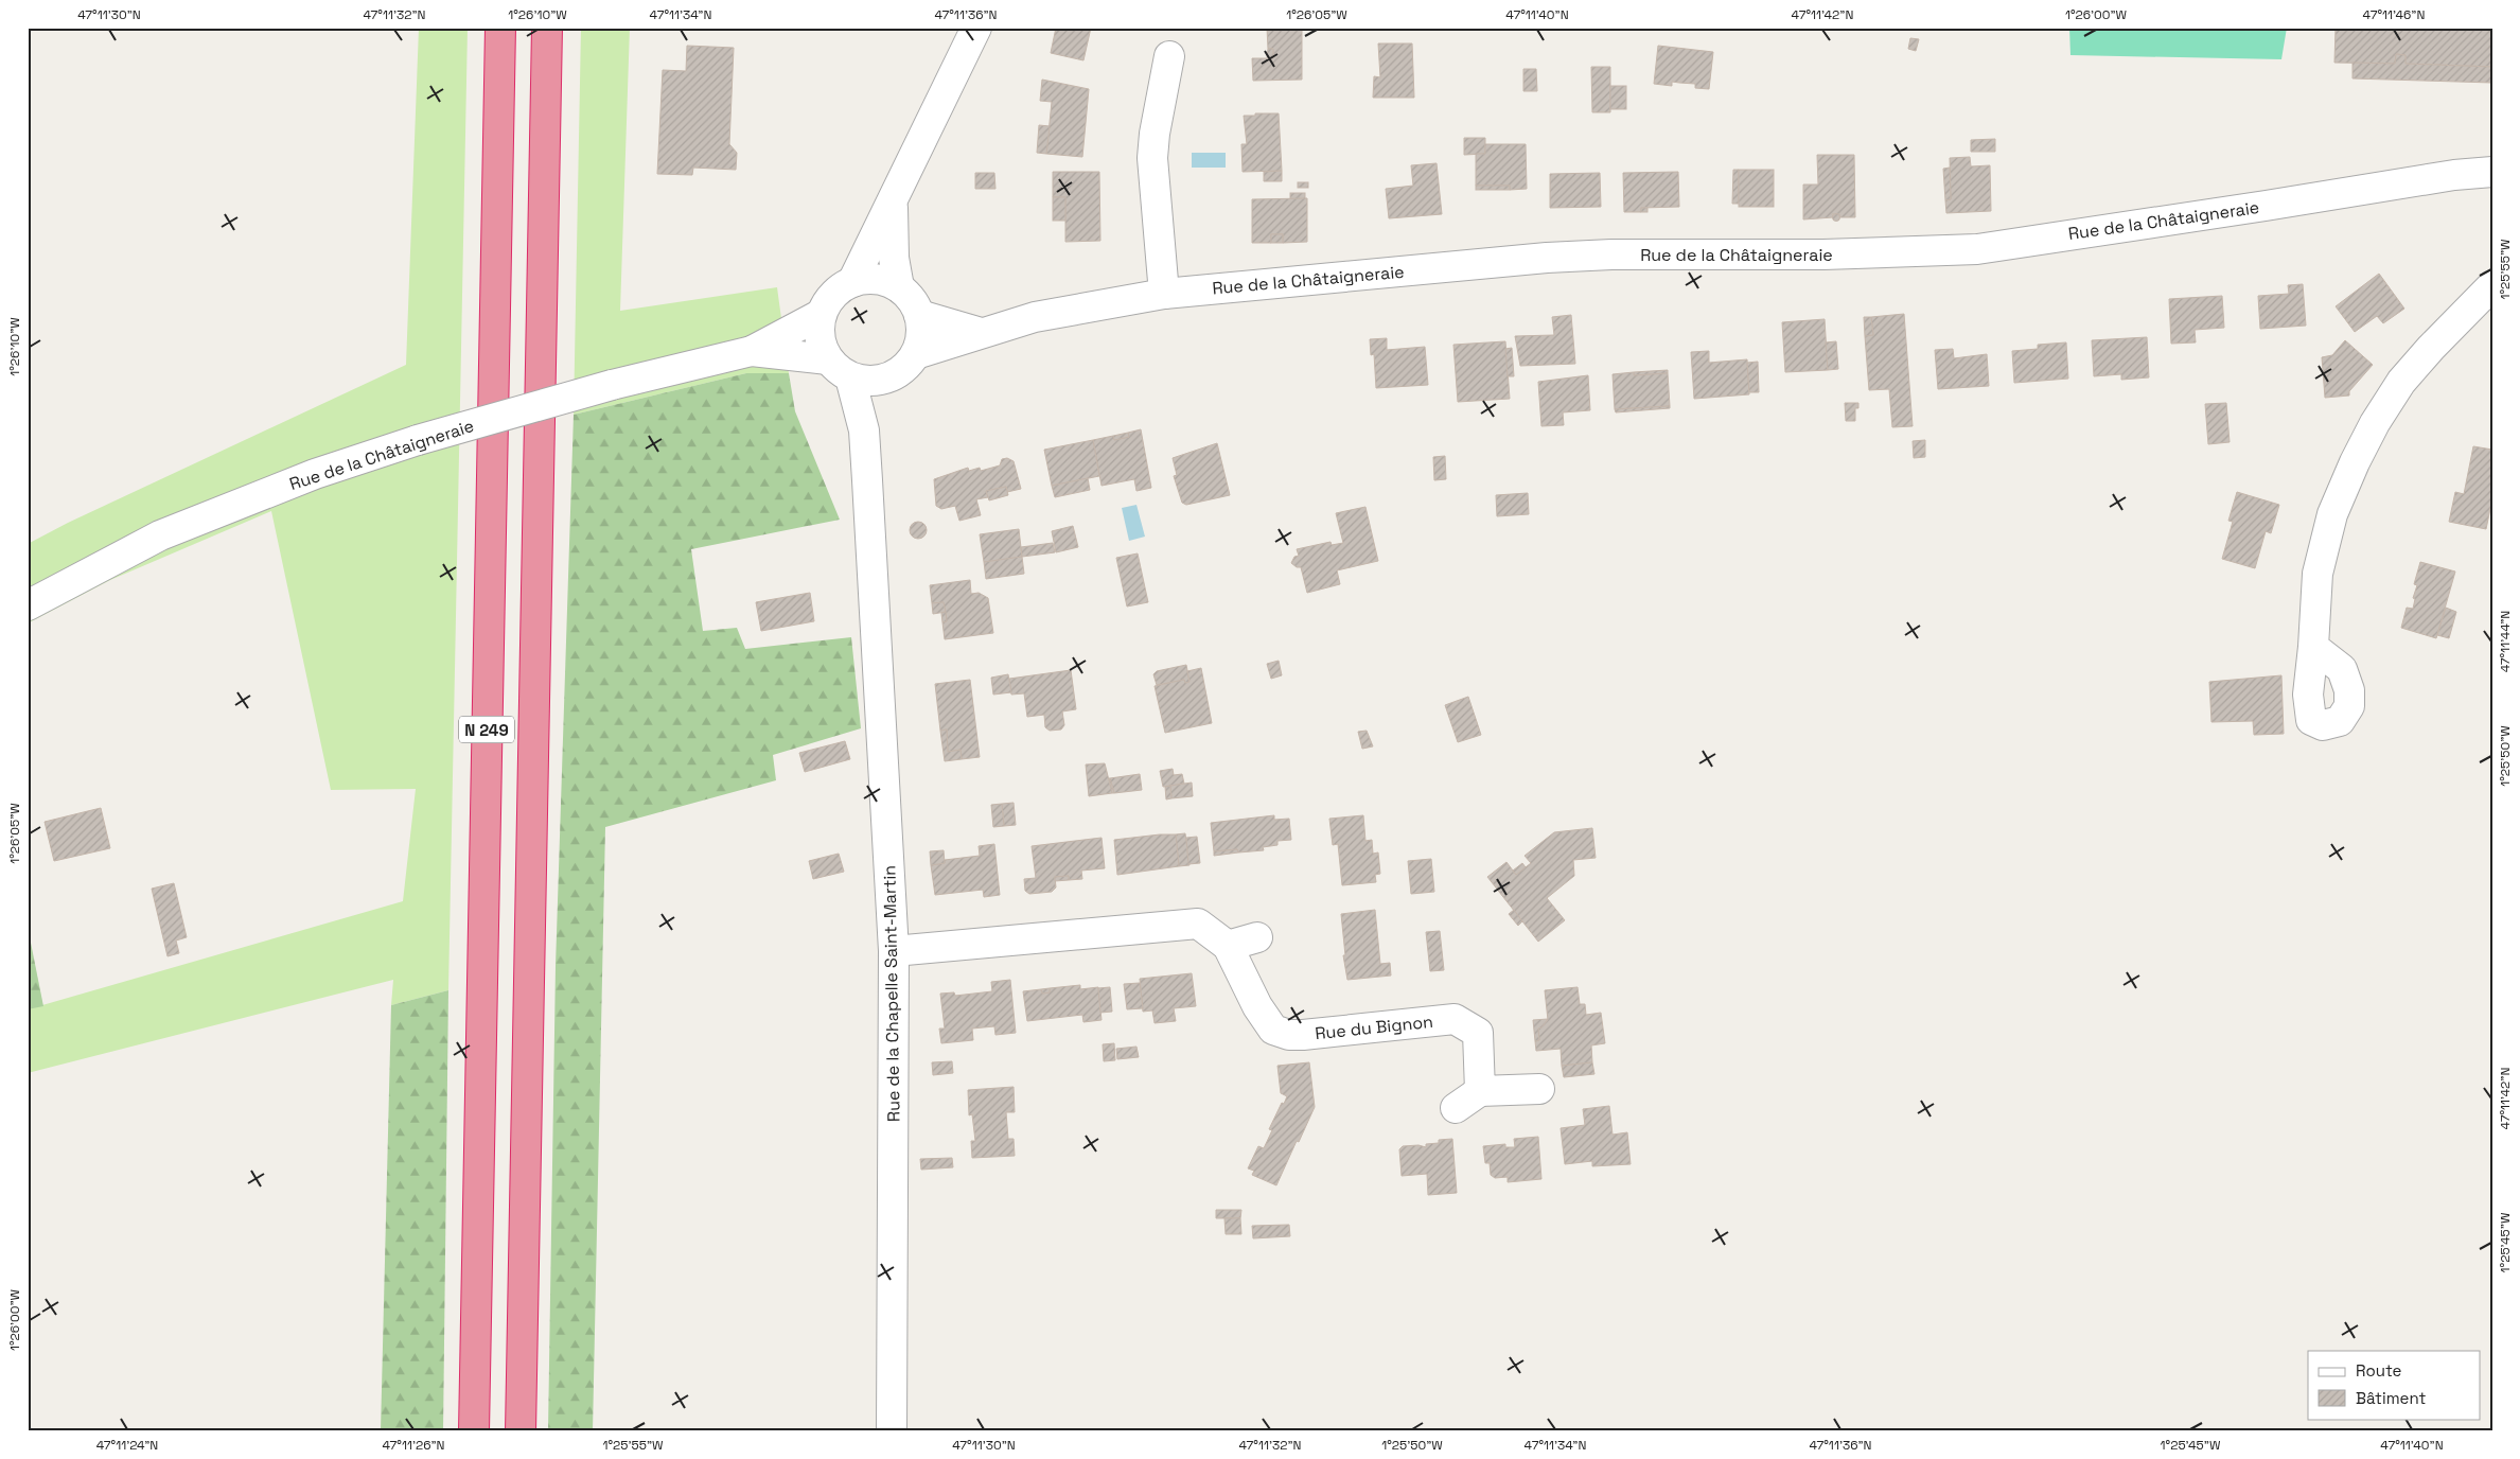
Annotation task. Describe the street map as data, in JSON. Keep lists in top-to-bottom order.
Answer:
{
  "streets": {
    "highway": ["N 249"],
    "street": ["Rue de la Châtaigneraie", "Rue de la Chapelle Saint-Martin", "Rue du Bignon"]
  },
  "crossings": [
    ["Rue de la Châtaigneraie", "Rue de la Chapelle Saint-Martin"],
    ["Rue de la Chapelle Saint-Martin", "Rue du Bignon"]
  ],
  "legend": ["Route", "Bâtiment"],
  "coordinates": [
    "47°11'30\"N",
    "47°11'32\"N",
    "1°26'10\"W",
    "47°11'34\"N",
    "47°11'36\"N",
    "1°26'05\"W",
    "47°11'40\"N",
    "47°11'42\"N",
    "1°26'00\"W",
    "47°11'46\"N",
    "1°25'55\"W",
    "47°11'44\"N",
    "1°25'50\"W",
    "1°25'45\"W",
    "47°11'24\"N",
    "47°11'26\"N"
  ]
}
